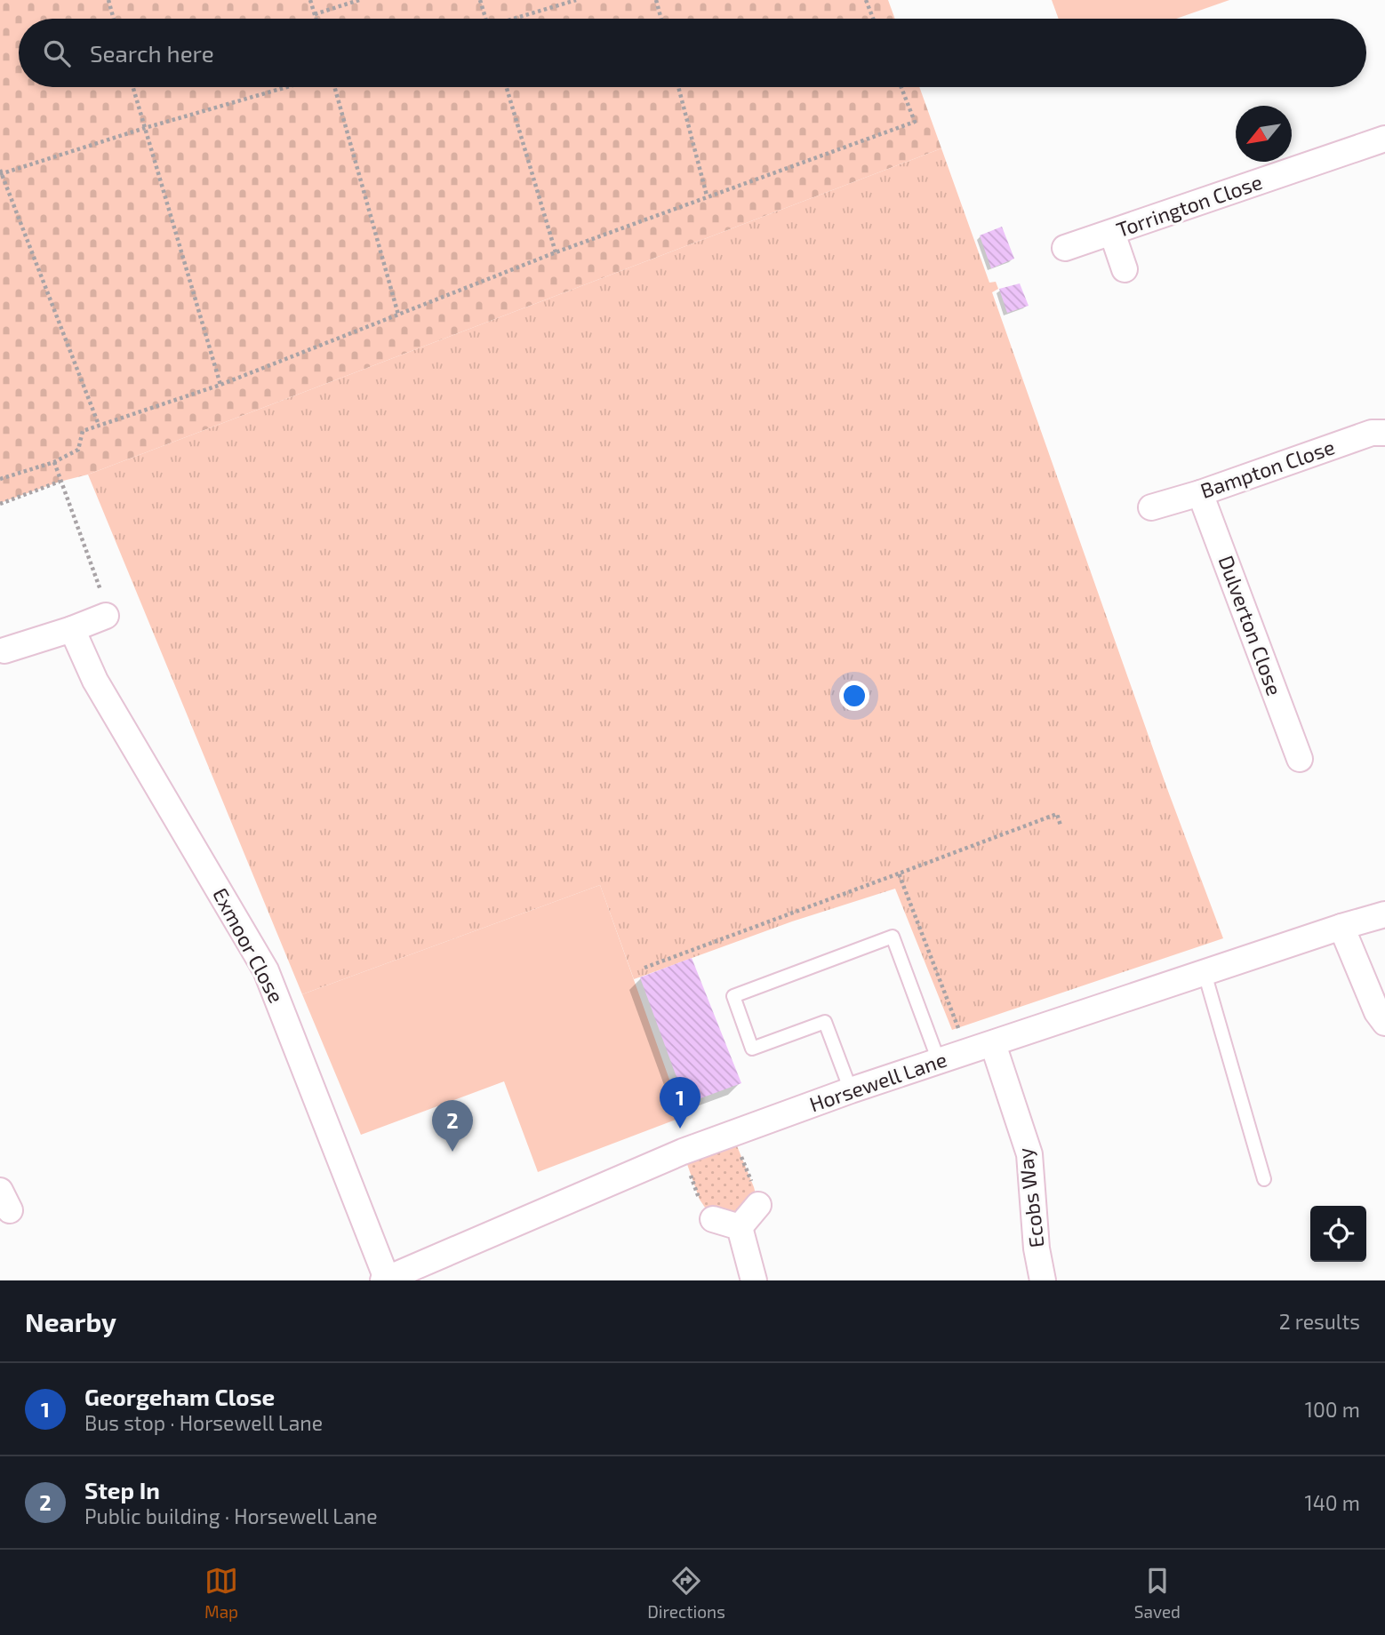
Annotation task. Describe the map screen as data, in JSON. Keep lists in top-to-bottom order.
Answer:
{
  "streets": {
    "street": [
      "Torrington Close",
      "Bampton Close",
      "Dulverton Close",
      "Exmoor Close",
      "Horsewell Lane",
      "Ecobs Way"
    ]
  },
  "crossings": [
    ["Bampton Close", "Dulverton Close"],
    ["Exmoor Close", "Horsewell Lane"],
    ["Horsewell Lane", "Ecobs Way"]
  ],
  "north": "bottom left",
  "page": {
    "search": "Search here",
    "pins": ["1", "2"],
    "heading": ["Nearby", "2 results"],
    "list": [
      {
        "mark": "1",
        "name": "Georgeham Close",
        "note": "Bus stop · Horsewell Lane",
        "value": "100 m"
      },
      {
        "mark": "2",
        "name": "Step In",
        "note": "Public building · Horsewell Lane",
        "value": "140 m"
      }
    ],
    "nav": ["Map", "Directions", "Saved"]
  }
}
